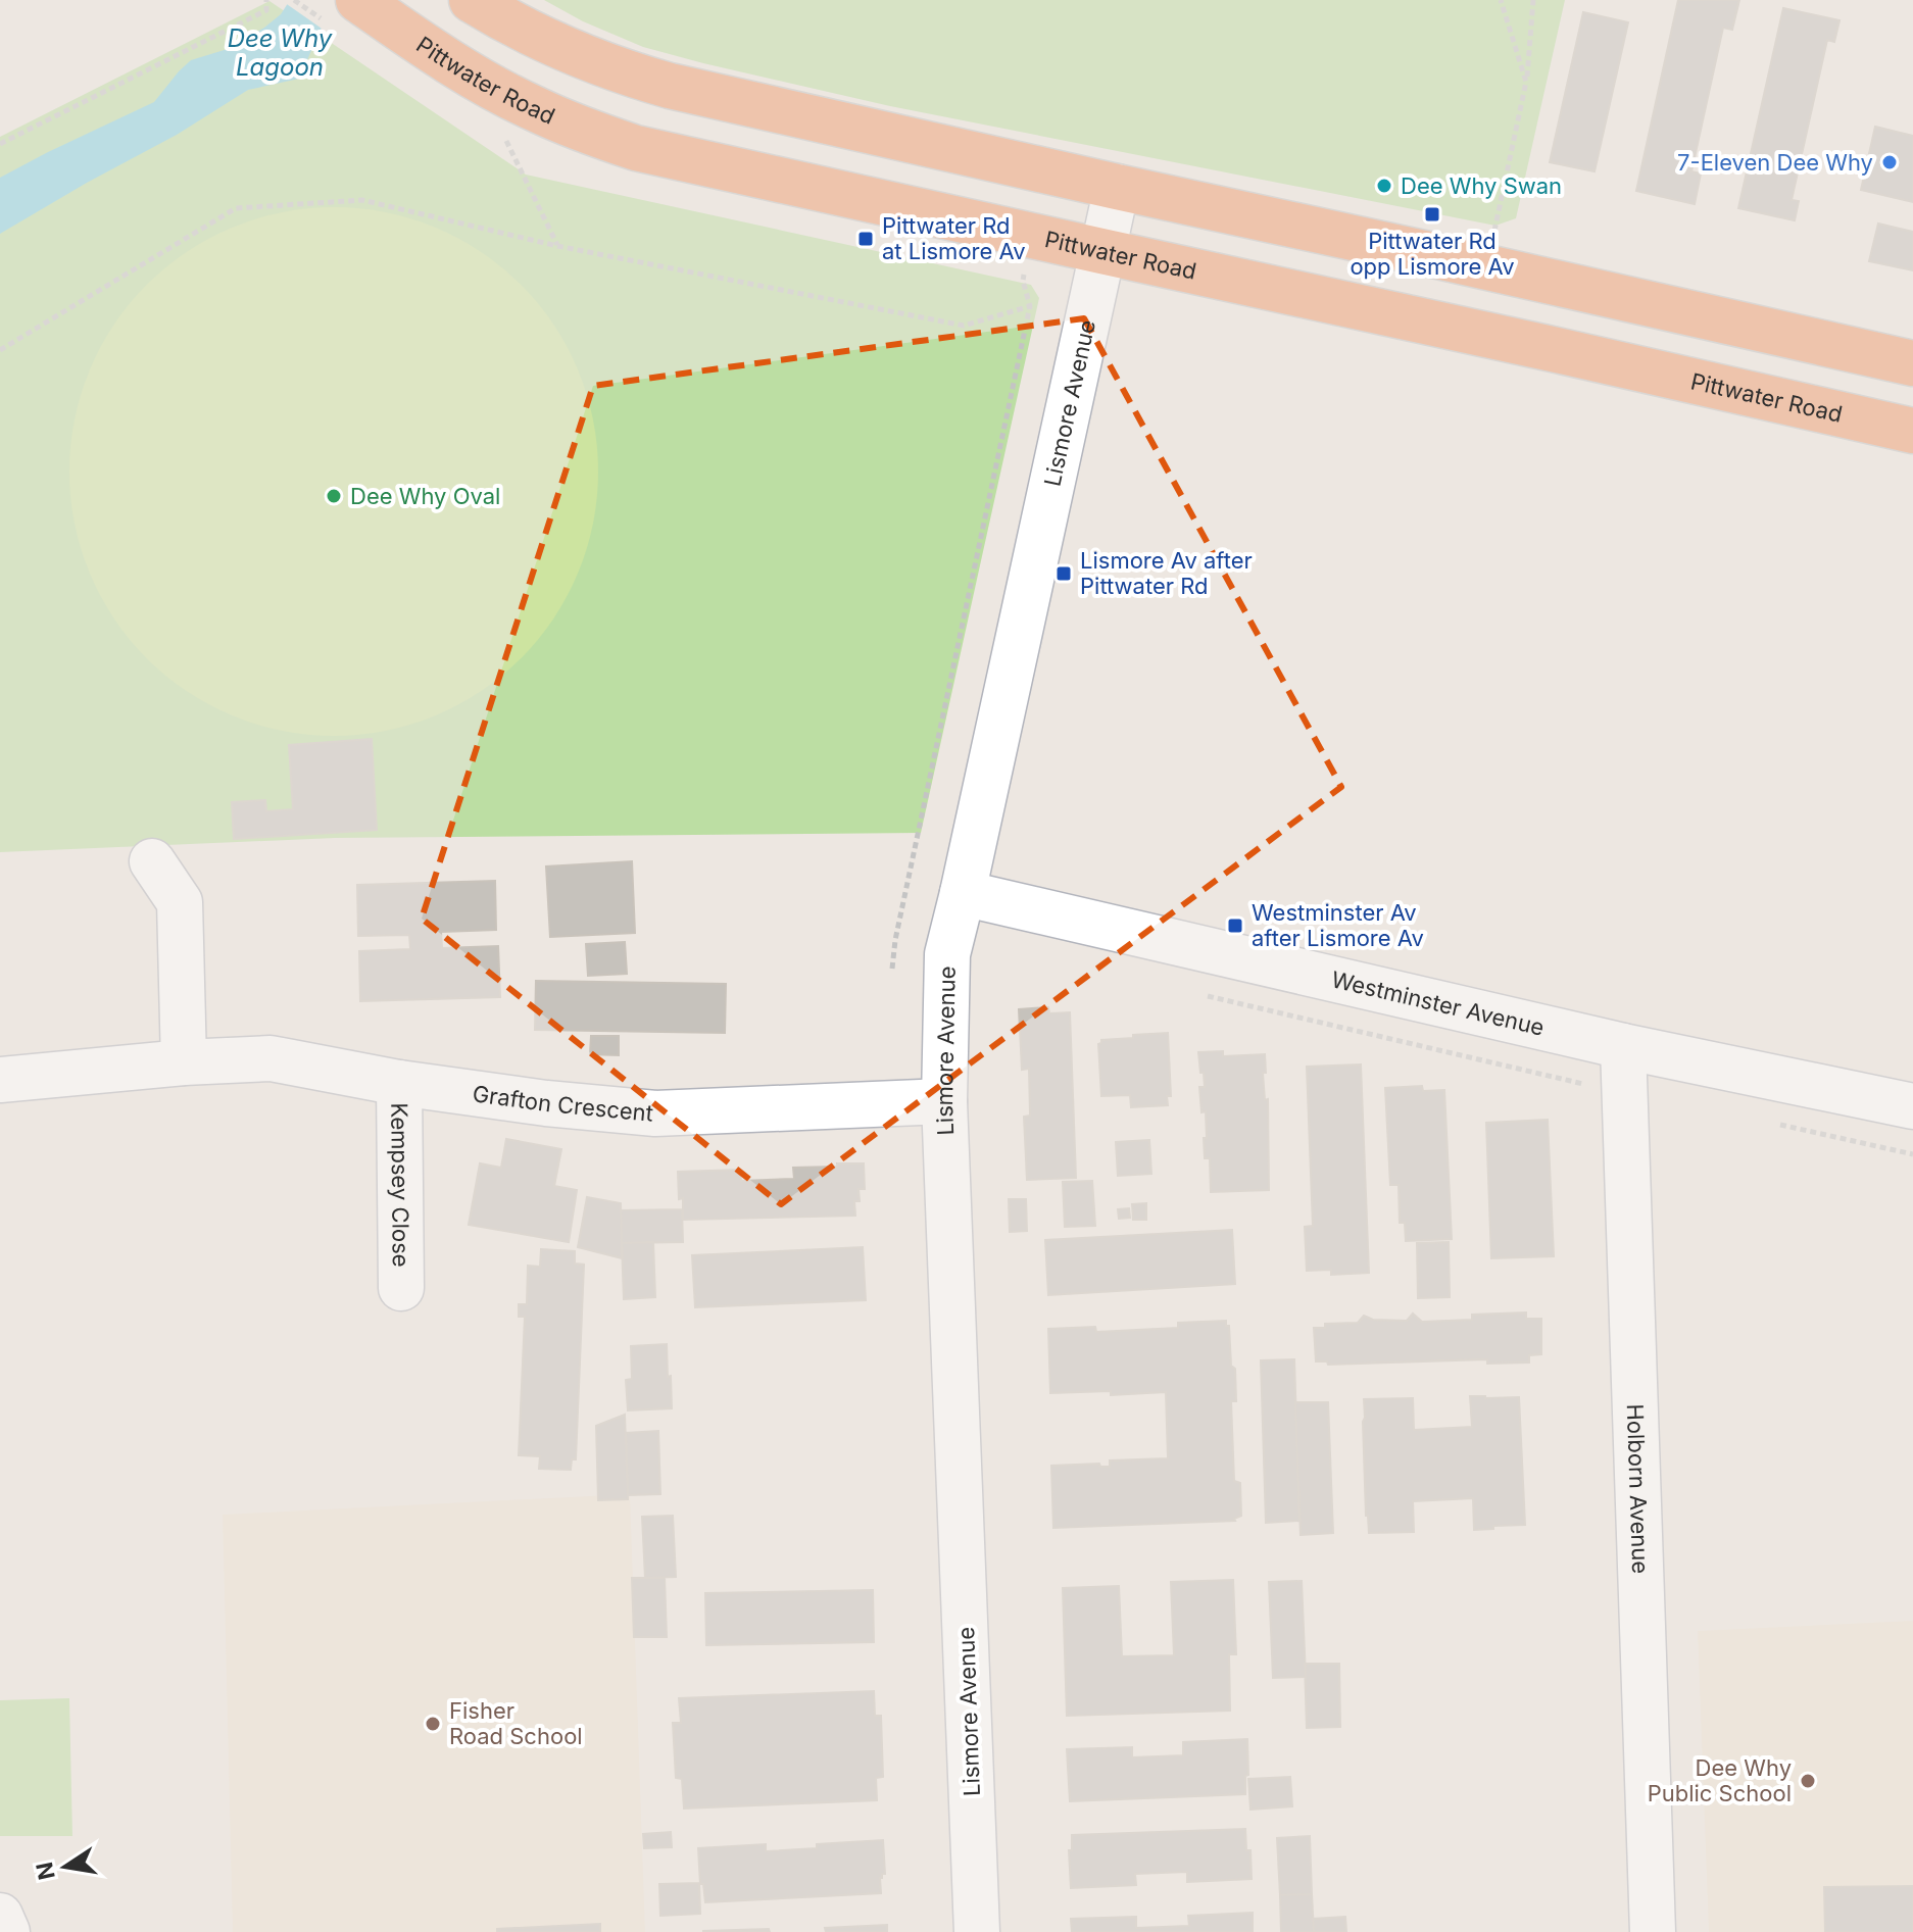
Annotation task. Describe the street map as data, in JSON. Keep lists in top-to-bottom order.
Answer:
{
  "streets": {
    "highway": ["Pittwater Road"],
    "street": [
      "Lismore Avenue",
      "Westminster Avenue",
      "Grafton Crescent",
      "Kempsey Close",
      "Holborn Avenue"
    ]
  },
  "crossings": [
    ["Pittwater Road", "Lismore Avenue"],
    ["Lismore Avenue", "Westminster Avenue"],
    ["Lismore Avenue", "Grafton Crescent"],
    ["Westminster Avenue", "Holborn Avenue"],
    ["Grafton Crescent", "Kempsey Close"]
  ],
  "water": ["Dee Why Lagoon"],
  "places": {
    "other": [
      "7-Eleven Dee Why",
      "Dee Why Swan",
      "Dee Why Oval",
      "Fisher Road School",
      "Dee Why Public School"
    ],
    "transit": [
      "Pittwater Rd opp Lismore Av",
      "Pittwater Rd at Lismore Av",
      "Lismore Av after Pittwater Rd",
      "Westminster Av after Lismore Av"
    ]
  },
  "north": "left"
}
